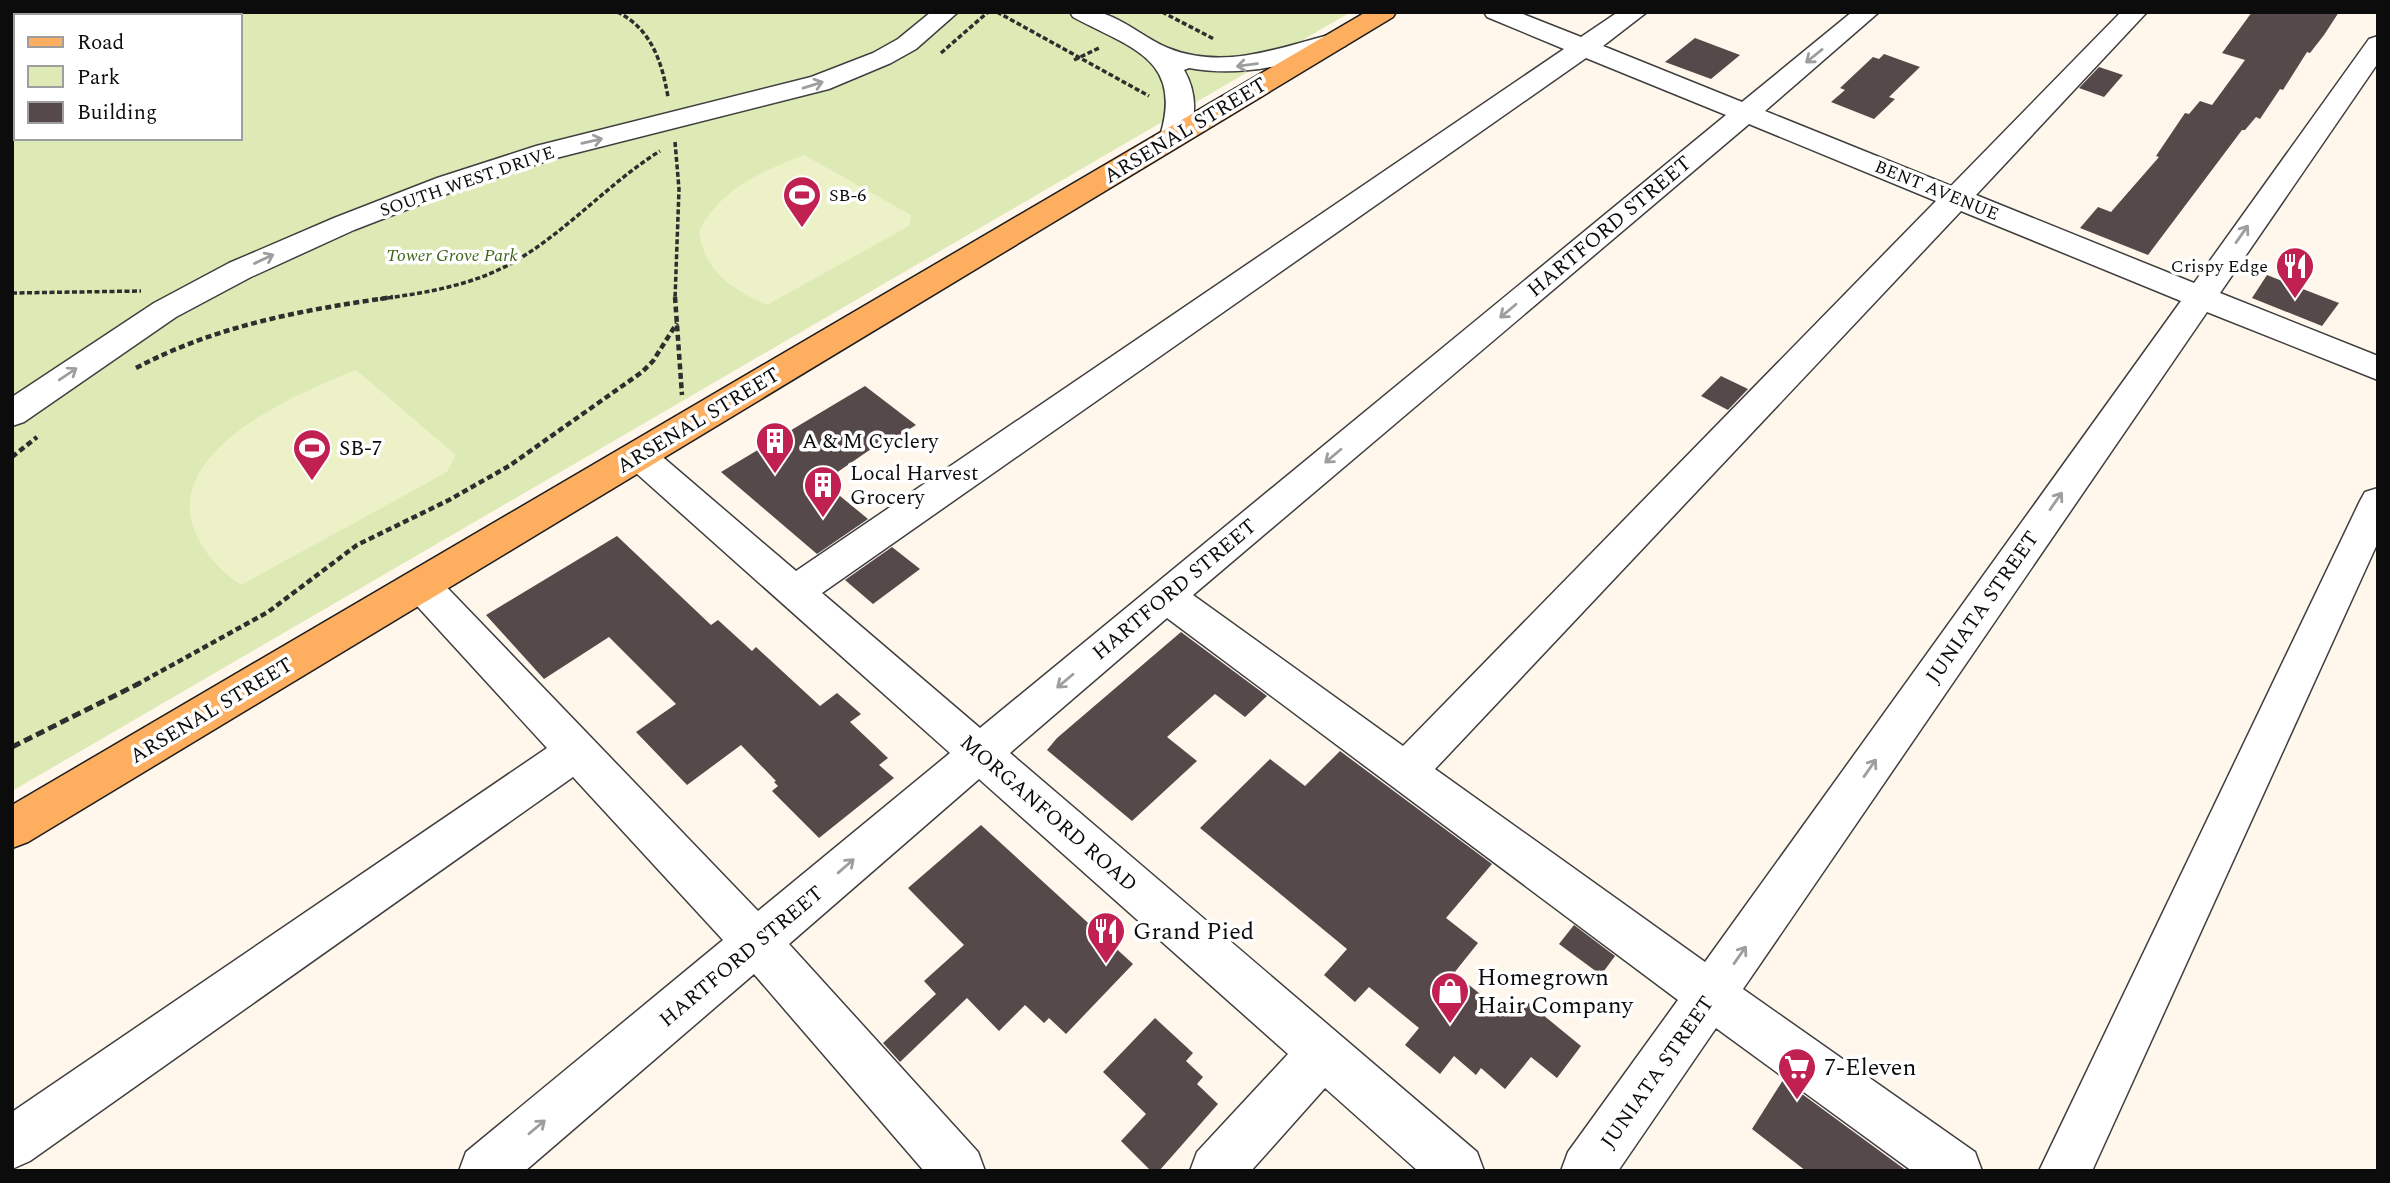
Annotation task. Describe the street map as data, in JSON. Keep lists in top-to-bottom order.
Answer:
{
  "streets": {
    "main road": ["ARSENAL STREET"],
    "street": [
      "SOUTH WEST DRIVE",
      "BENT AVENUE",
      "HARTFORD STREET",
      "JUNIATA STREET",
      "MORGANFORD ROAD"
    ]
  },
  "crossings": [
    ["ARSENAL STREET", "MORGANFORD ROAD"],
    ["BENT AVENUE", "HARTFORD STREET"],
    ["BENT AVENUE", "JUNIATA STREET"],
    ["HARTFORD STREET", "MORGANFORD ROAD"]
  ],
  "one_way": ["SOUTH WEST DRIVE"],
  "parks": ["Tower Grove Park"],
  "places": {
    "sports": ["SB-6", "SB-7"],
    "restaurant": ["Crispy Edge", "Grand Pied"],
    "building": ["A & M Cyclery", "Local Harvest Grocery"],
    "shop": ["Homegrown Hair Company"],
    "supermarket": ["7-Eleven"]
  },
  "legend": ["Road", "Park", "Building"]
}
